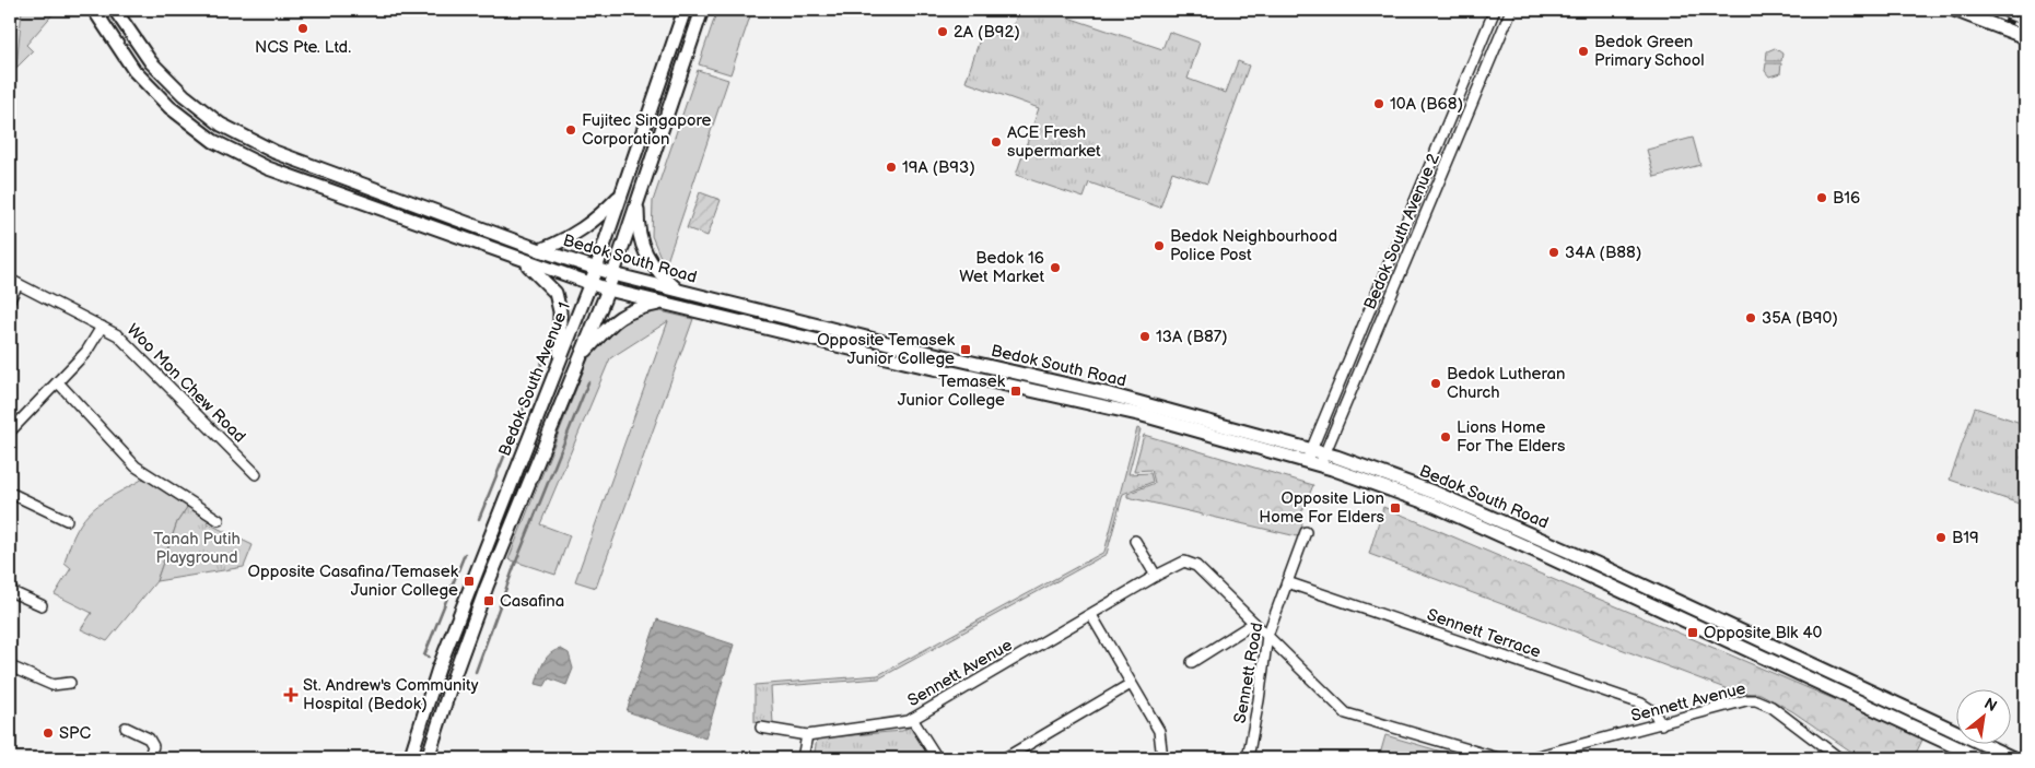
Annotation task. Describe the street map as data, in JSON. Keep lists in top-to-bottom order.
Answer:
{
  "streets": {
    "main road": ["Bedok South Road", "Bedok South Avenue 1"],
    "street": [
      "Bedok South Avenue 2",
      "Woo Mon Chew Road",
      "Sennett Terrace",
      "Sennett Avenue",
      "Sennett Road"
    ]
  },
  "crossings": [
    ["Bedok South Avenue 2", "Bedok South Road"],
    ["Bedok South Road", "Bedok South Avenue 1"],
    ["Sennett Terrace", "Sennett Avenue"],
    ["Sennett Terrace", "Sennett Road"],
    ["Sennett Avenue", "Sennett Road"]
  ],
  "parks": ["Tanah Putih Playground"],
  "places": {
    "other": [
      "NCS Pte. Ltd.",
      "2A (B92)",
      "Bedok Green Primary School",
      "10A (B68)",
      "Fujitec Singapore Corporation",
      "ACE Fresh supermarket",
      "19A (B93)",
      "B16",
      "Bedok Neighbourhood Police Post",
      "34A (B88)",
      "Bedok 16 Wet Market",
      "35A (B90)",
      "13A (B87)",
      "Bedok Lutheran Church",
      "Lions Home For The Elders",
      "B19",
      "SPC"
    ],
    "transit": [
      "Opposite Temasek Junior College",
      "Temasek Junior College",
      "Opposite Lion Home For Elders",
      "Opposite Casafina/Temasek Junior College",
      "Casafina",
      "Opposite Blk 40"
    ],
    "health": ["St. Andrew's Community Hospital (Bedok)"]
  },
  "north": "top right"
}
